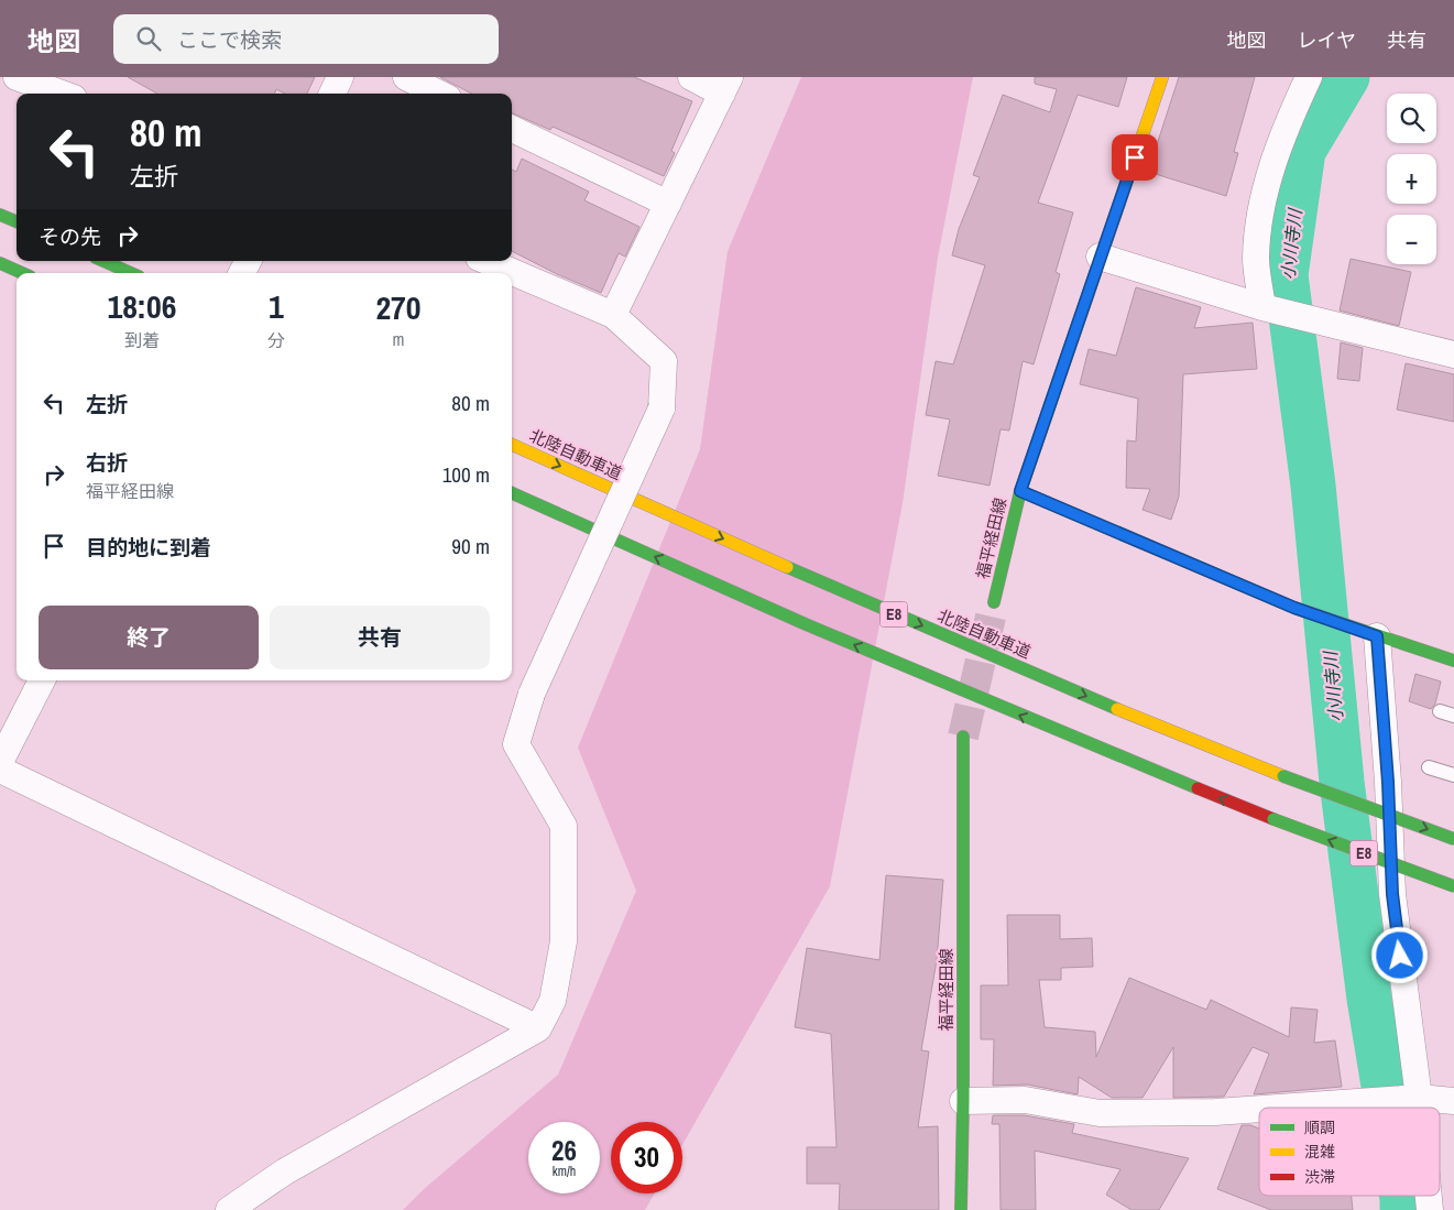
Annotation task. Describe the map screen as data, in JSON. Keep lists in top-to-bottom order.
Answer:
{
  "streets": {
    "main road": ["北陸自動車道", "福平経田線", "E8"]
  },
  "water": ["小川寺川"],
  "legend": ["順調", "混雑", "渋滞"],
  "page": {
    "header": "地図",
    "search": "ここで検索",
    "nav": ["地図", "レイヤ", "共有"],
    "map_buttons": ["+", "−"],
    "turn": ["80 m", "左折"],
    "then": "その先",
    "eta": [
      "18:06",
      "到着",
      "1",
      "分",
      "270",
      "m"
    ],
    "list": [
      {
        "name": "左折",
        "value": "80 m"
      },
      {
        "name": "右折",
        "note": "福平経田線",
        "value": "100 m"
      },
      {
        "name": "目的地に到着",
        "value": "90 m"
      }
    ],
    "buttons": ["終了", "共有"],
    "speed": "26 km/h",
    "limit": "30"
  }
}
